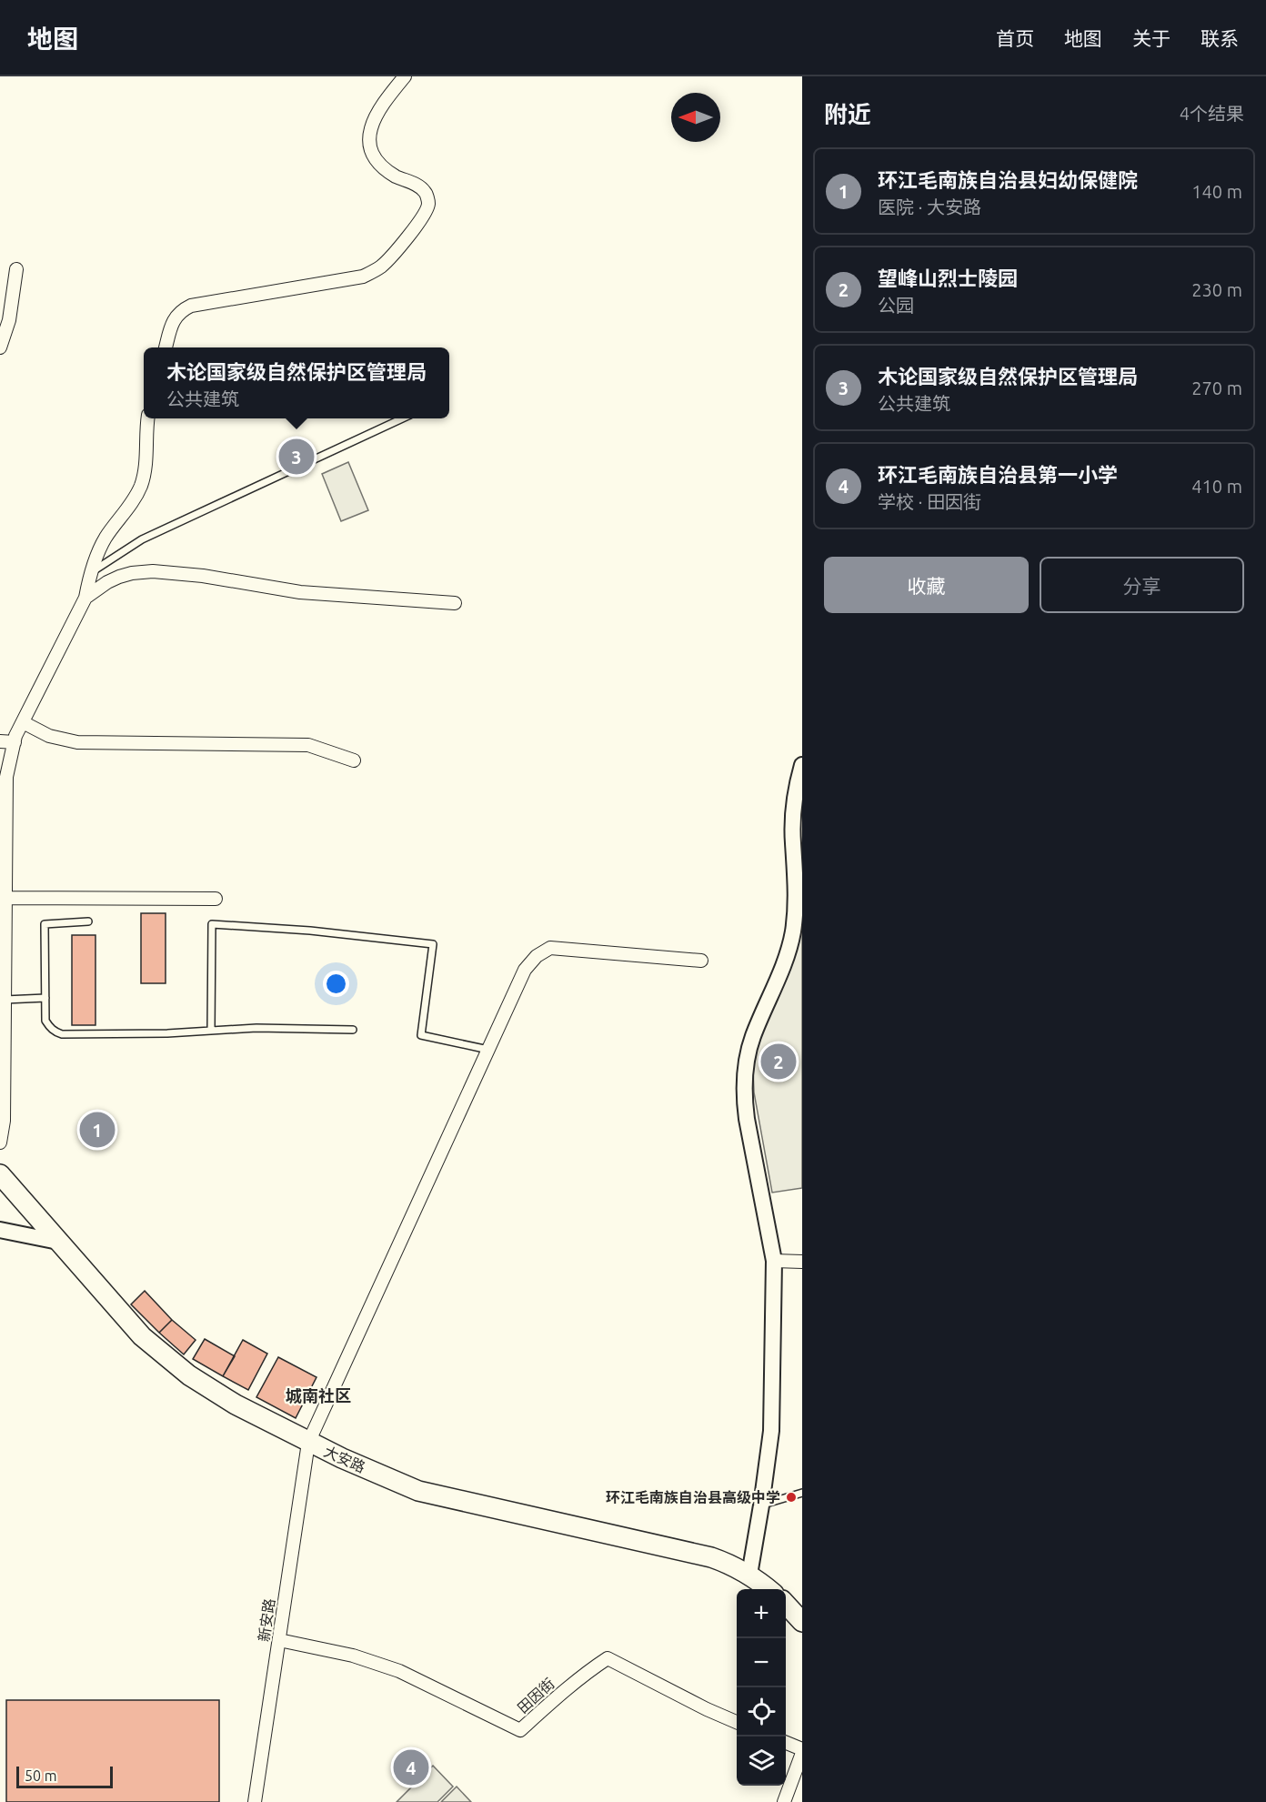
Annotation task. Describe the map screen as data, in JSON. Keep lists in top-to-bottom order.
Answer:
{
  "streets": {
    "main road": ["大安路"],
    "street": ["新安路", "田因街"]
  },
  "crossings": [
    ["大安路", "新安路"],
    ["新安路", "田因街"]
  ],
  "districts": ["城南社区"],
  "places": ["环江毛南族自治县高级中学"],
  "scale_bar": "50 m",
  "north": "left",
  "page": {
    "header": "地图",
    "nav": [
      "首页",
      "地图",
      "关于",
      "联系"
    ],
    "heading": ["附近", "4个结果"],
    "list": [
      {
        "mark": "1",
        "name": "环江毛南族自治县妇幼保健院",
        "note": "医院 · 大安路",
        "value": "140 m"
      },
      {
        "mark": "2",
        "name": "望峰山烈士陵园",
        "note": "公园",
        "value": "230 m"
      },
      {
        "mark": "3",
        "name": "木论国家级自然保护区管理局",
        "note": "公共建筑",
        "value": "270 m"
      },
      {
        "mark": "4",
        "name": "环江毛南族自治县第一小学",
        "note": "学校 · 田因街",
        "value": "410 m"
      }
    ],
    "popup": ["木论国家级自然保护区管理局", "公共建筑"],
    "pins": [
      "3",
      "2",
      "1",
      "4"
    ],
    "buttons": ["收藏", "分享"],
    "map_buttons": ["+", "−"],
    "scale": "50 m"
  }
}
